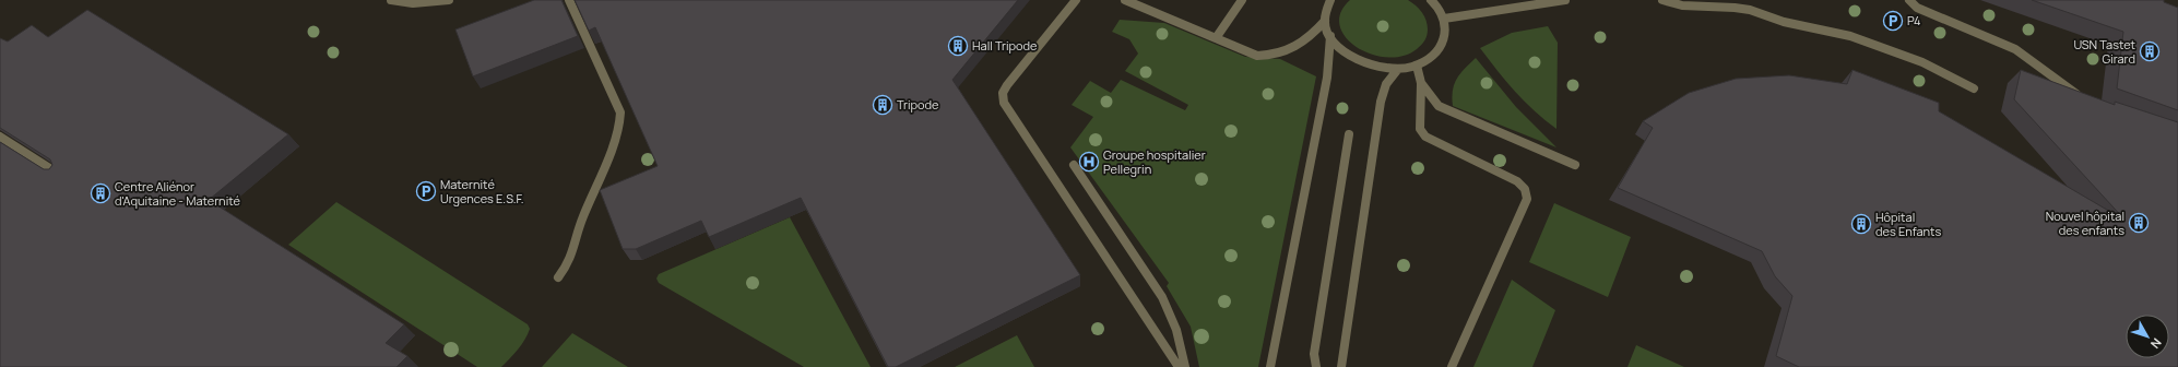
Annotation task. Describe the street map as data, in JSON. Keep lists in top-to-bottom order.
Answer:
{
  "places": {
    "parking": ["P4", "Maternité Urgences E.S.F."],
    "building": [
      "Hall Tripode",
      "USN Tastet Girard",
      "Tripode",
      "Centre Aliénor d'Aquitaine - Maternité",
      "Nouvel hôpital des enfants",
      "Hôpital des Enfants"
    ],
    "hospital": ["Groupe hospitalier Pellegrin"]
  },
  "north": "bottom right"
}
